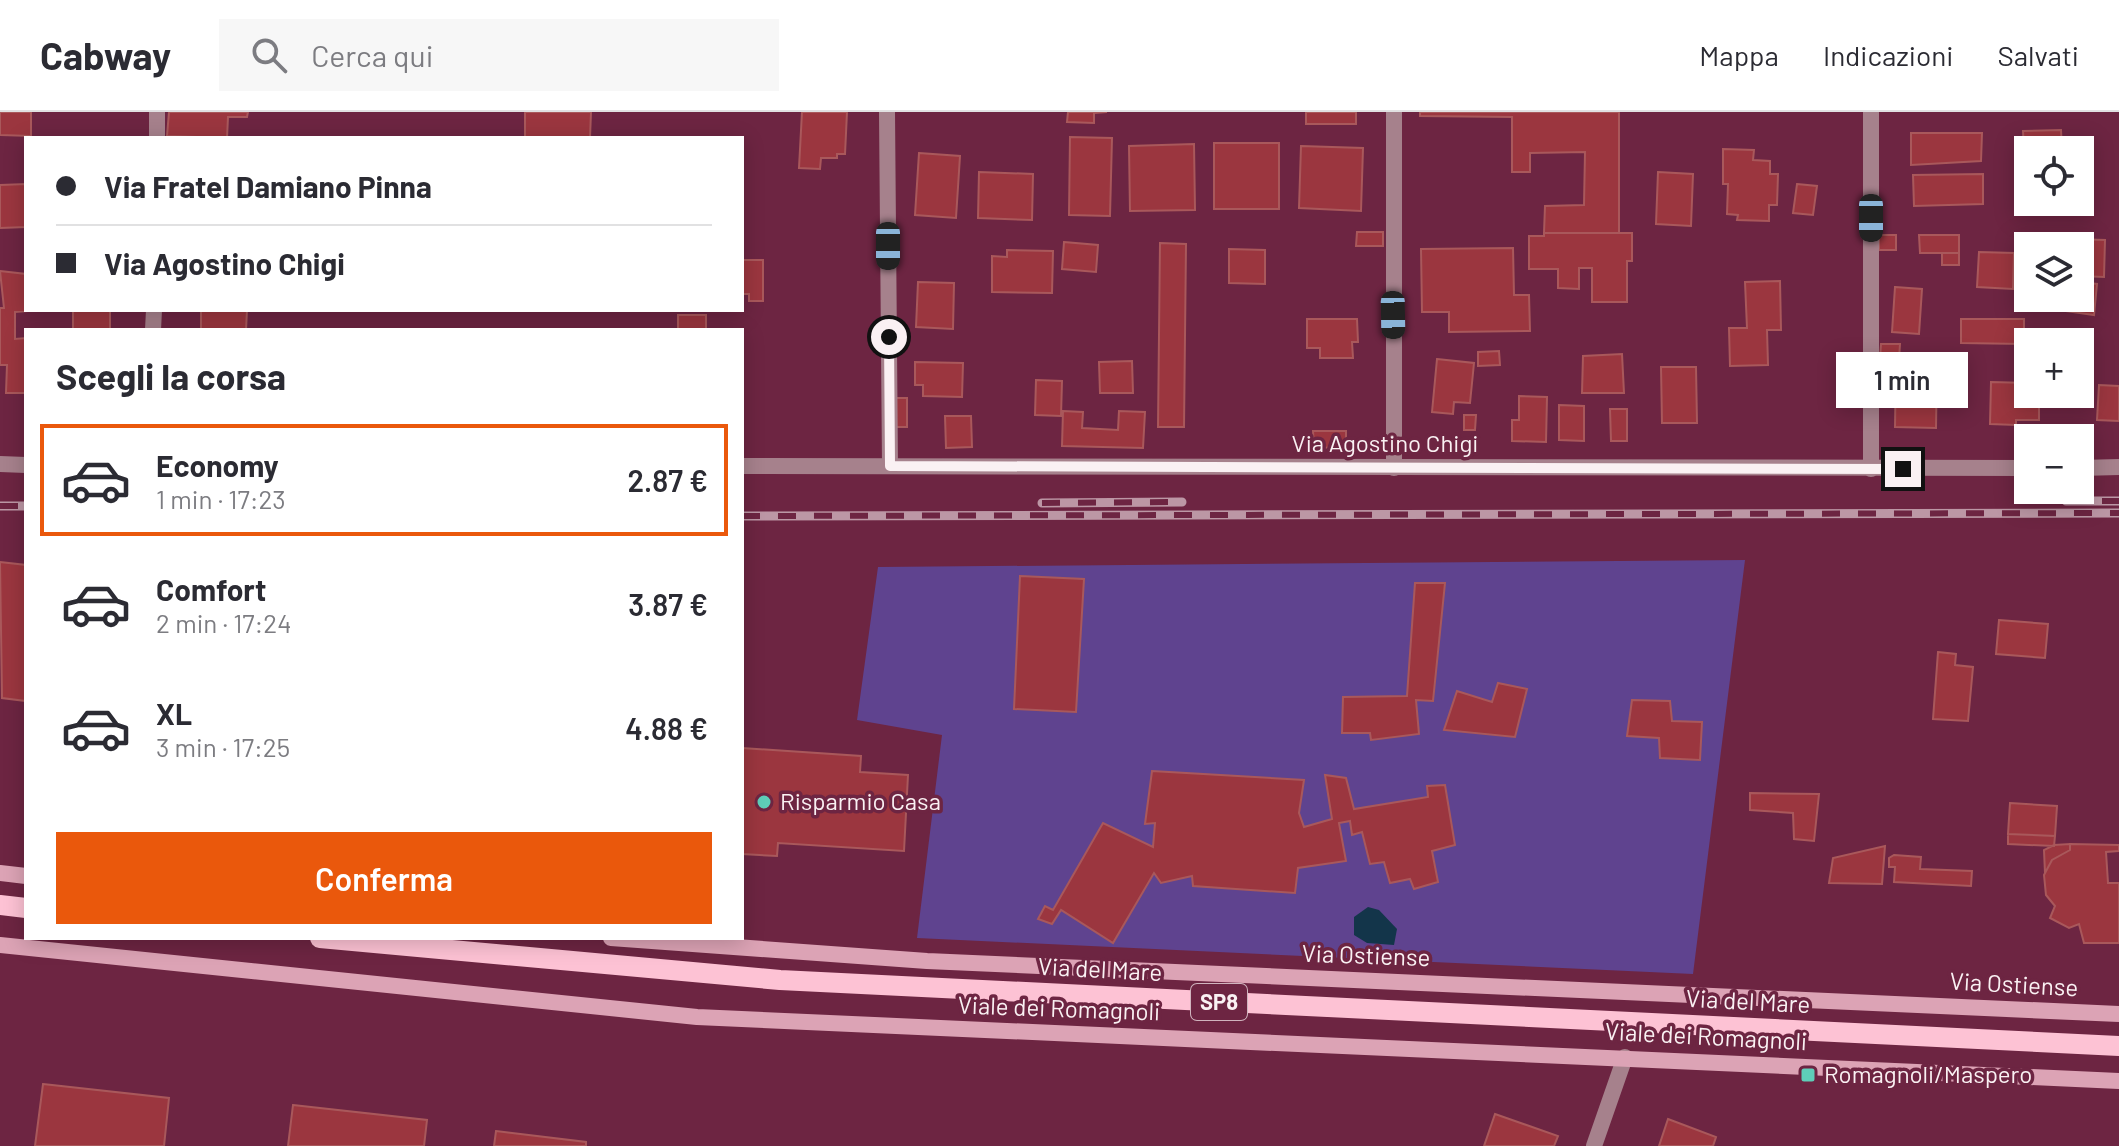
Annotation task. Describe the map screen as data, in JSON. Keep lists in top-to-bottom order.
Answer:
{
  "streets": {
    "main road": [
      "Via Ostiense",
      "Via del Mare",
      "SP8",
      "Viale dei Romagnoli"
    ],
    "street": ["Via Agostino Chigi"]
  },
  "places": {
    "other": ["Risparmio Casa"],
    "transit": ["Romagnoli/Maspero"]
  },
  "page": {
    "header": "Cabway",
    "search": "Cerca qui",
    "nav": ["Mappa", "Indicazioni", "Salvati"],
    "map_buttons": ["+", "−"],
    "banner": ["Via Fratel Damiano Pinna", "Via Agostino Chigi"],
    "heading": "Scegli la corsa",
    "bubble": "1 min",
    "list": [
      {
        "name": "Economy",
        "note": "1 min · 17:23",
        "value": "2.87 €"
      },
      {
        "name": "Comfort",
        "note": "2 min · 17:24",
        "value": "3.87 €"
      },
      {
        "name": "XL",
        "note": "3 min · 17:25",
        "value": "4.88 €"
      }
    ],
    "buttons": "Conferma"
  }
}
